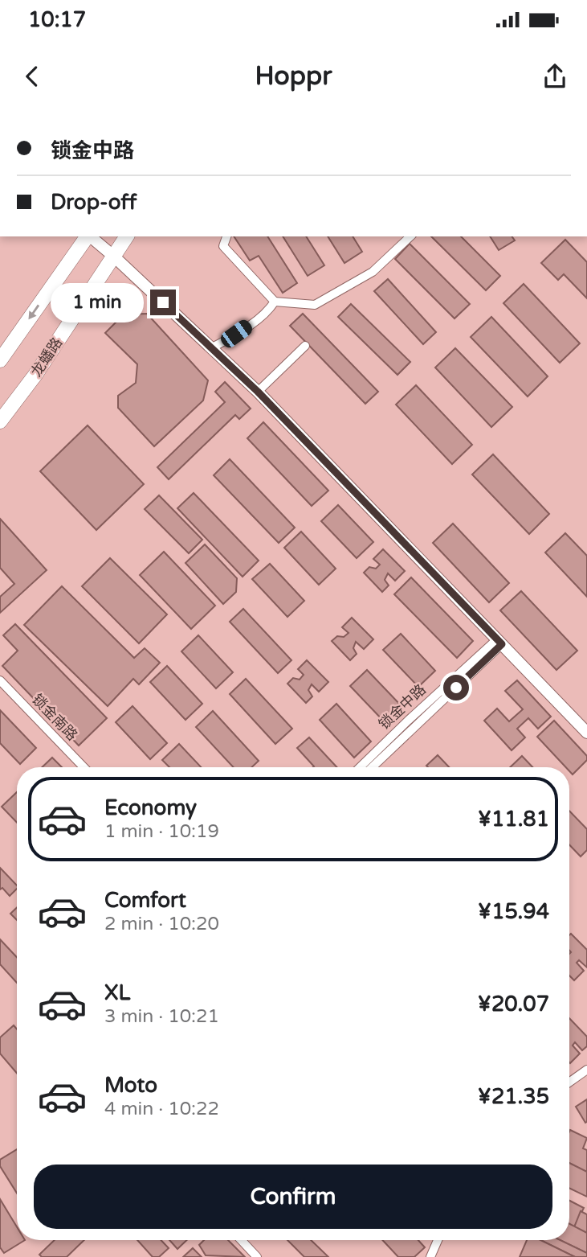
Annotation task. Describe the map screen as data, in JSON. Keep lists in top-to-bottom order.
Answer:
{
  "streets": {
    "main road": ["龙蟠路"],
    "street": ["锁金中路", "锁金南路"]
  },
  "page": {
    "status": "10:17",
    "header": "Hoppr",
    "banner": ["锁金中路", "Drop-off"],
    "bubble": "1 min",
    "list": [
      {
        "name": "Economy",
        "note": "1 min · 10:19",
        "value": "¥11.81"
      },
      {
        "name": "Comfort",
        "note": "2 min · 10:20",
        "value": "¥15.94"
      },
      {
        "name": "XL",
        "note": "3 min · 10:21",
        "value": "¥20.07"
      },
      {
        "name": "Moto",
        "note": "4 min · 10:22",
        "value": "¥21.35"
      }
    ],
    "buttons": "Confirm"
  }
}
